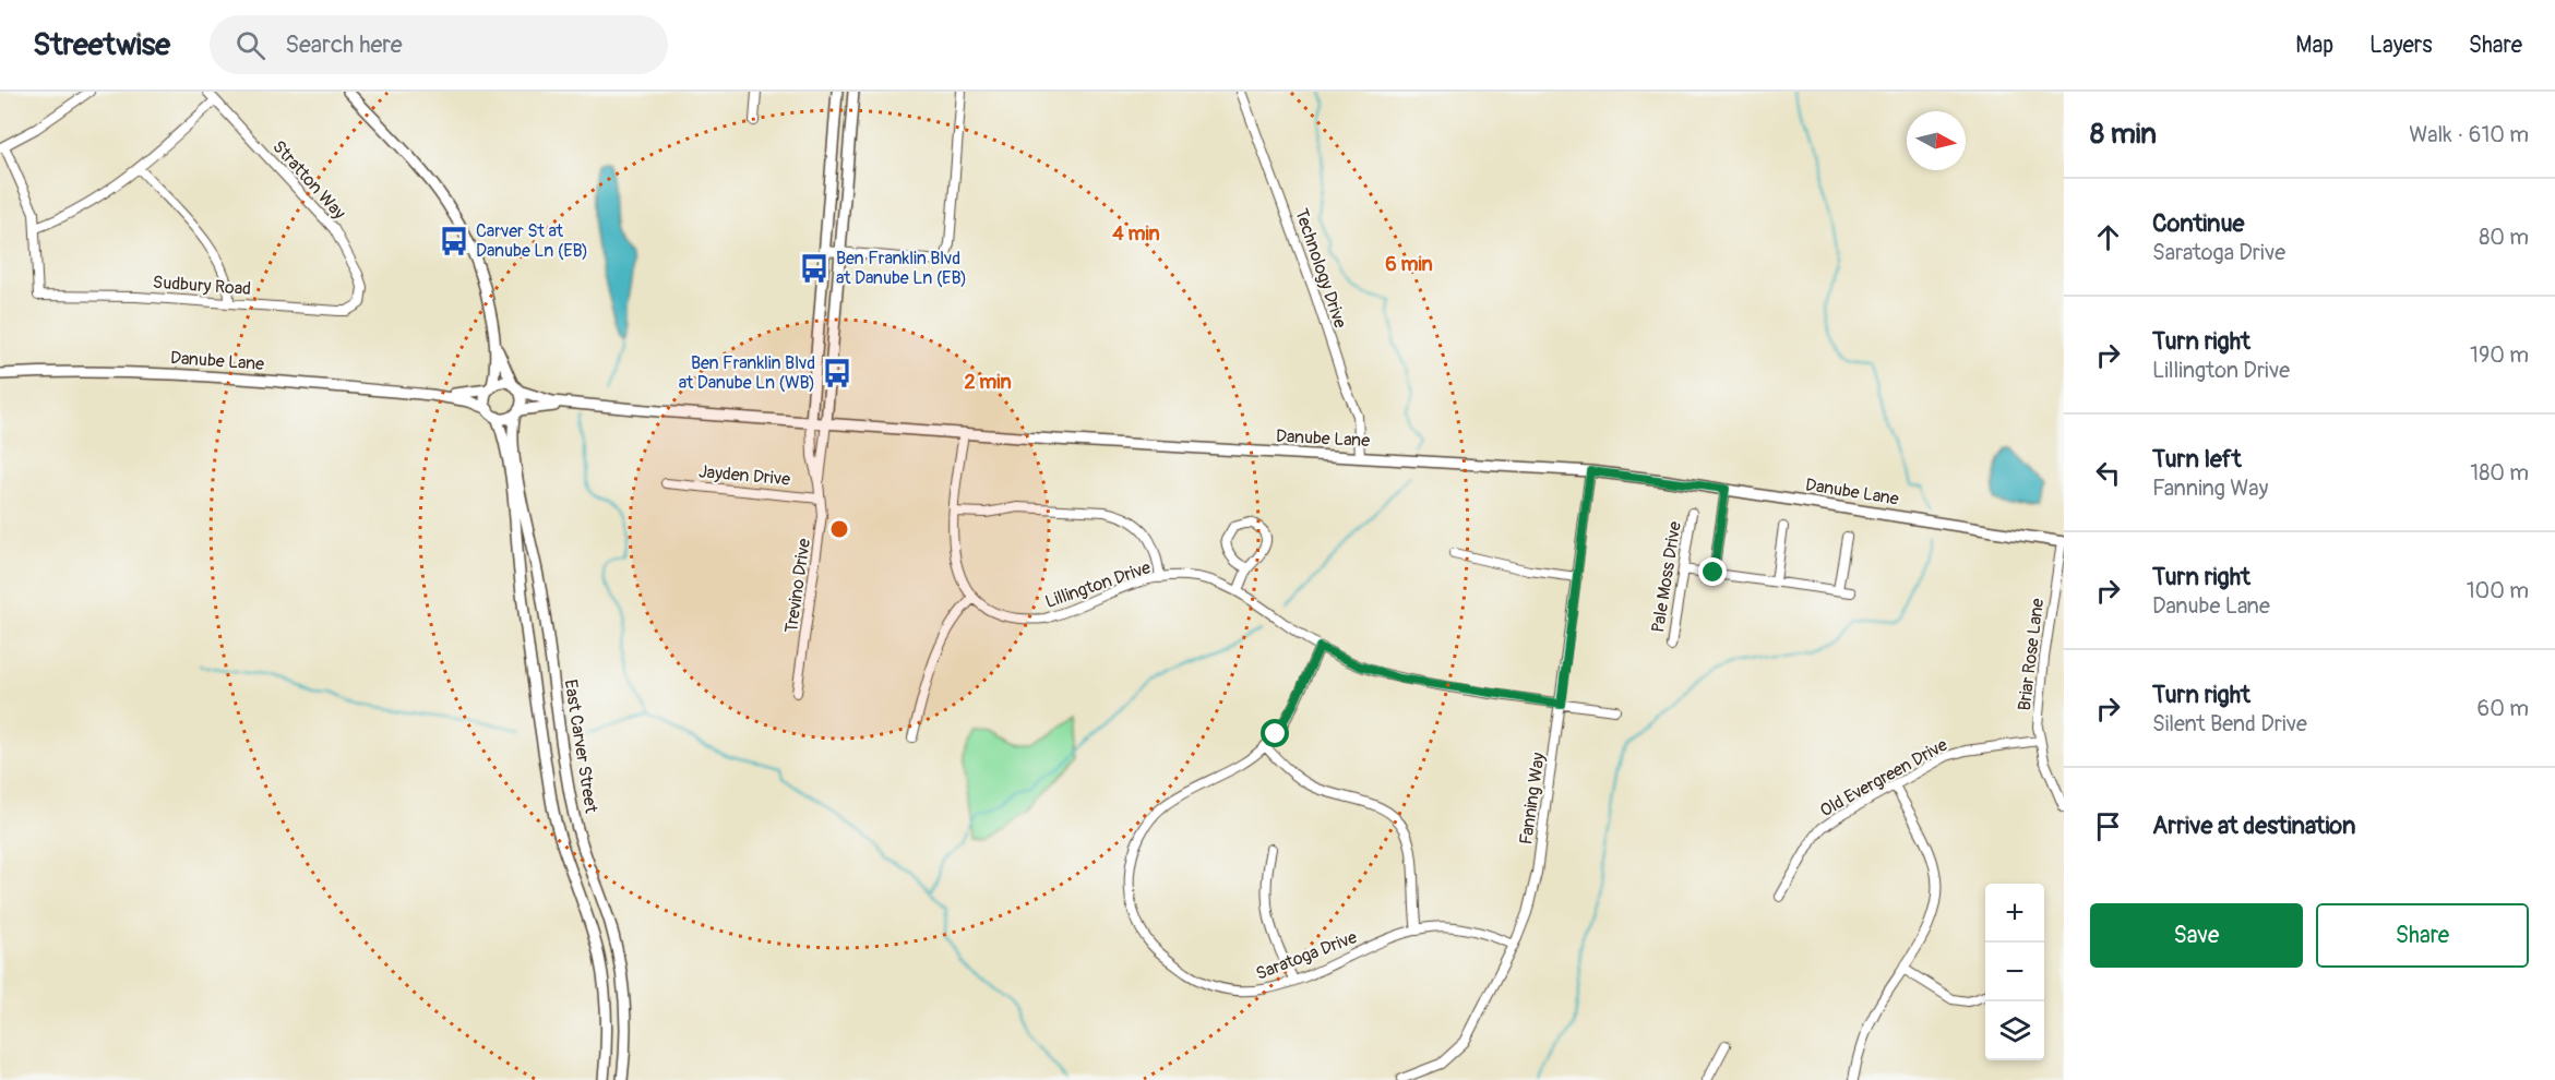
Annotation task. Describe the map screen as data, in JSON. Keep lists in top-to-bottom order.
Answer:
{
  "streets": {
    "street": [
      "Stratton Way",
      "Technology Drive",
      "Sudbury Road",
      "Danube Lane",
      "Jayden Drive",
      "Pale Moss Drive",
      "Lillington Drive",
      "Trevino Drive",
      "Briar Rose Lane",
      "East Carver Street",
      "Old Evergreen Drive",
      "Fanning Way",
      "Saratoga Drive"
    ]
  },
  "crossings": [
    ["Stratton Way", "Sudbury Road"],
    ["Technology Drive", "Danube Lane"],
    ["Danube Lane", "Trevino Drive"],
    ["Danube Lane", "Briar Rose Lane"],
    ["Danube Lane", "East Carver Street"],
    ["Danube Lane", "Fanning Way"],
    ["Jayden Drive", "Trevino Drive"],
    ["Lillington Drive", "Fanning Way"],
    ["Lillington Drive", "Saratoga Drive"],
    ["Briar Rose Lane", "Old Evergreen Drive"],
    ["Fanning Way", "Saratoga Drive"]
  ],
  "places": {
    "bus stop": ["Carver St at Danube Ln (EB)", "Ben Franklin Blvd at Danube Ln (EB)", "Ben Franklin Blvd at Danube Ln (WB)"]
  },
  "north": "right",
  "page": {
    "header": "Streetwise",
    "search": "Search here",
    "nav": ["Map", "Layers", "Share"],
    "heading": ["8 min", "Walk · 610 m"],
    "list": [
      ["Continue", "Saratoga Drive", "80 m"],
      ["Turn right", "Lillington Drive", "190 m"],
      ["Turn left", "Fanning Way", "180 m"],
      ["Turn right", "Danube Lane", "100 m"],
      ["Turn right", "Silent Bend Drive", "60 m"],
      "Arrive at destination"
    ],
    "map_buttons": ["+", "−"],
    "buttons": ["Save", "Share"]
  },
  "rings": ["4 min", "6 min", "2 min"]
}
